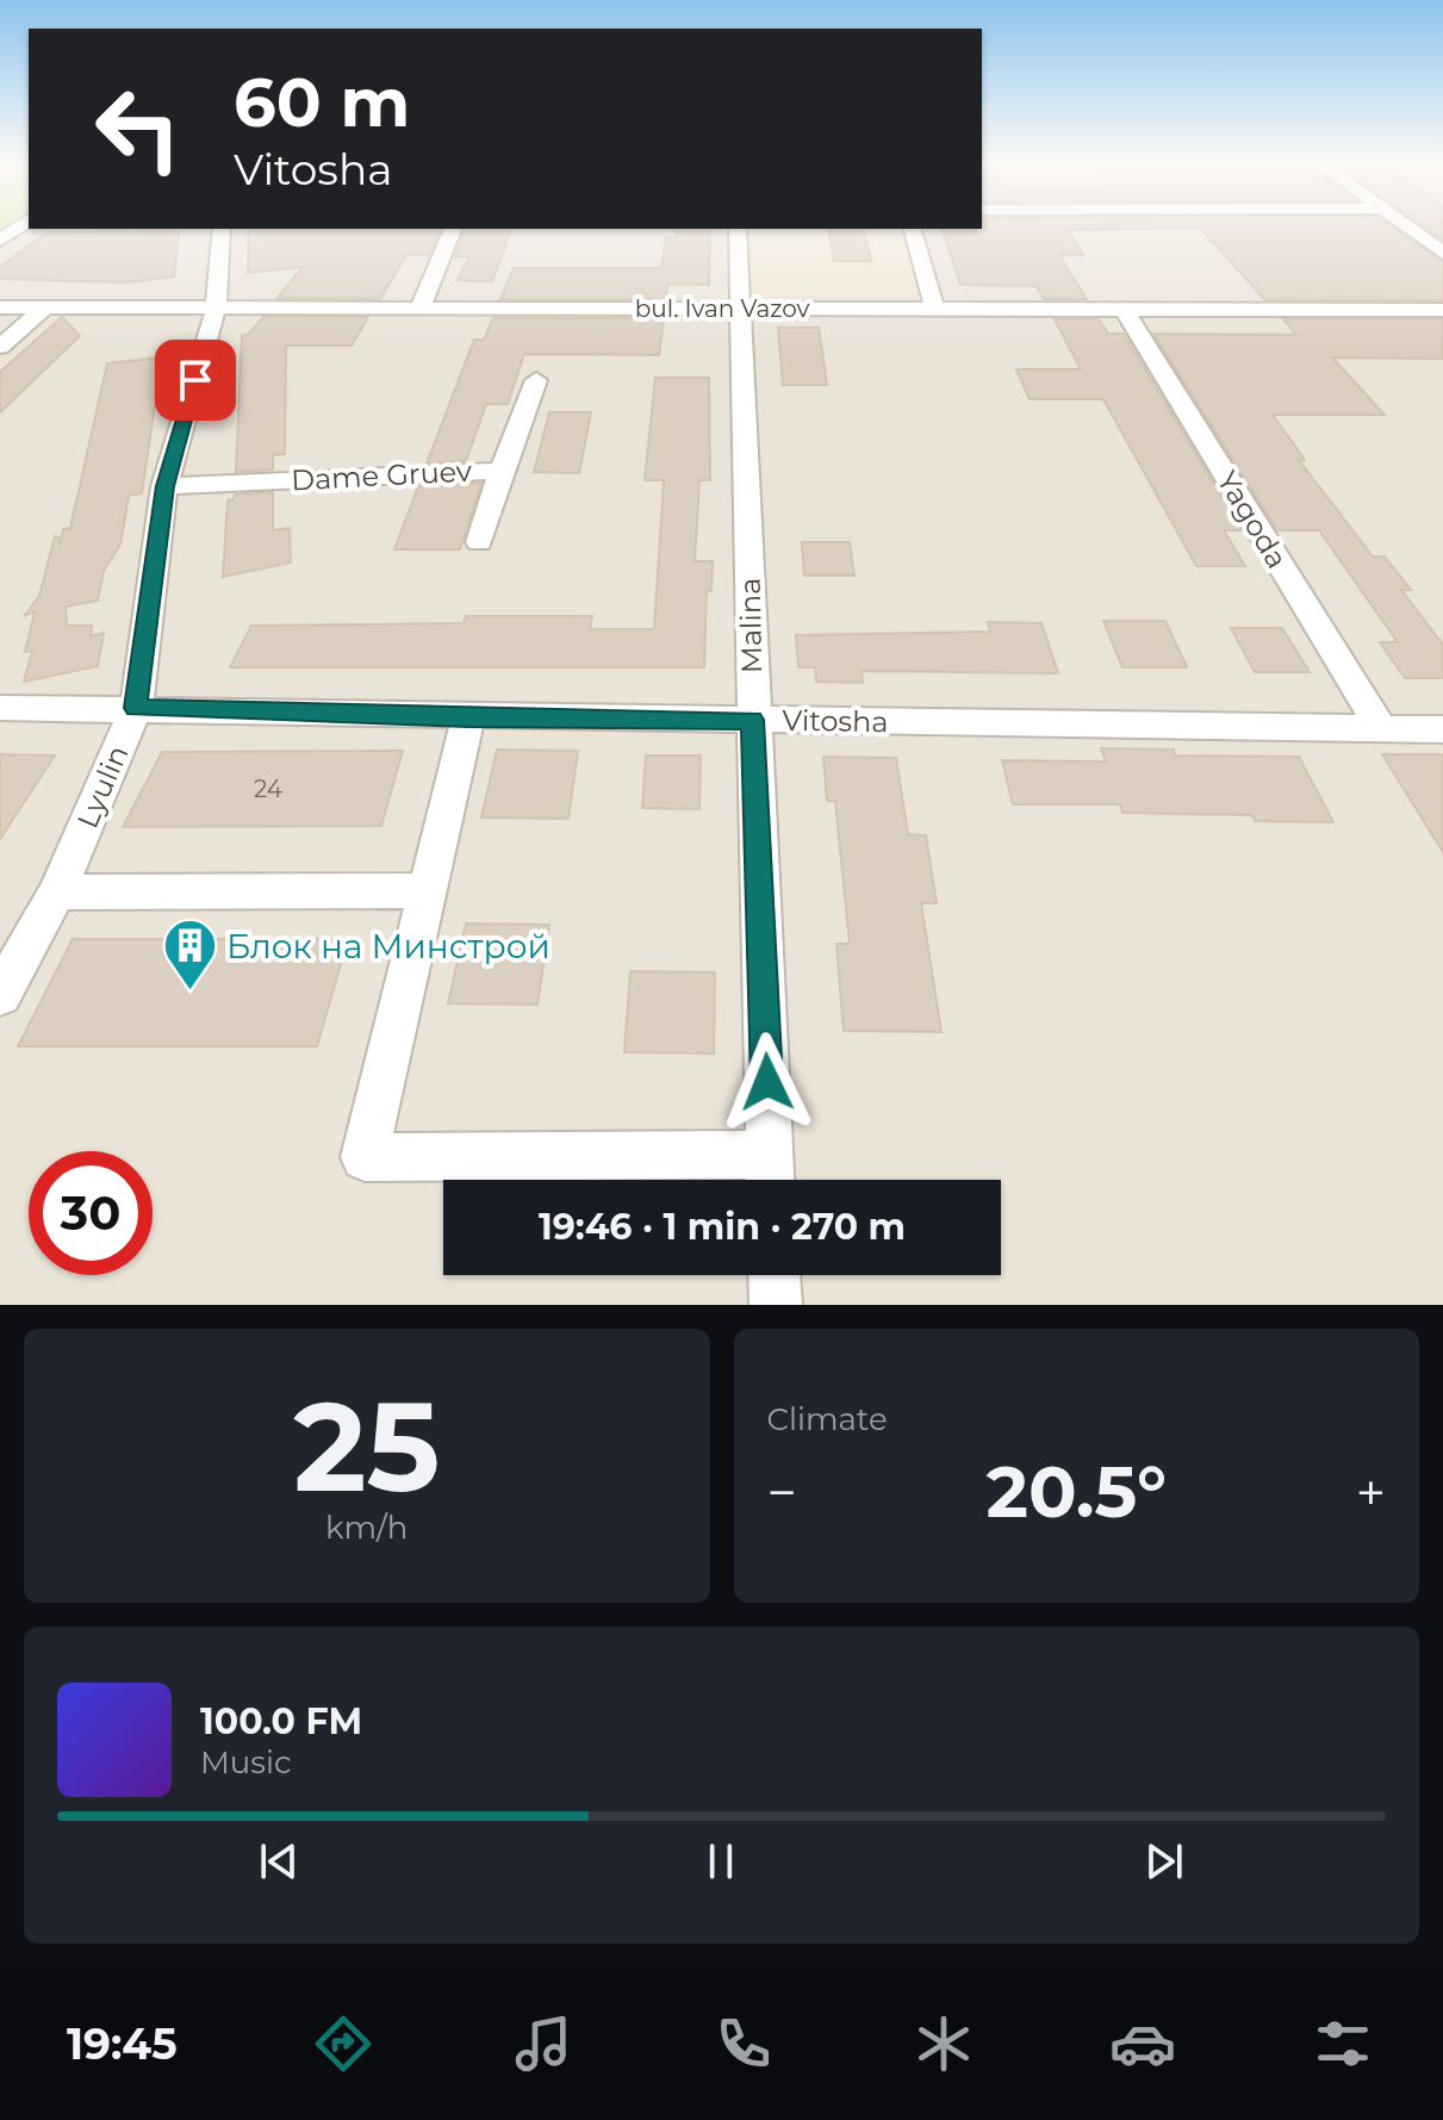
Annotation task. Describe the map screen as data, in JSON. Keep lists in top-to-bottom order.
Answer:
{
  "streets": {
    "street": [
      "bul. Ivan Vazov",
      "Dame Gruev",
      "Yagoda",
      "Malina",
      "Vitosha",
      "Lyulin"
    ]
  },
  "crossings": [
    ["bul. Ivan Vazov", "Yagoda"],
    ["bul. Ivan Vazov", "Malina"],
    ["bul. Ivan Vazov", "Lyulin"],
    ["Dame Gruev", "Lyulin"],
    ["Yagoda", "Vitosha"],
    ["Malina", "Vitosha"],
    ["Vitosha", "Lyulin"]
  ],
  "places": {
    "building": ["Блок на Минстрой"]
  },
  "house_numbers": ["24"],
  "page": {
    "turn": ["60 m", "Vitosha"],
    "limit": "30",
    "trip": "19:46 · 1 min · 270 m",
    "tile": [
      ["25", "km/h"],
      "Climate"
    ],
    "heat": ["−", "20.5°", "+"],
    "song": ["100.0 FM", "Music"],
    "tabs": "19:45"
  }
}
